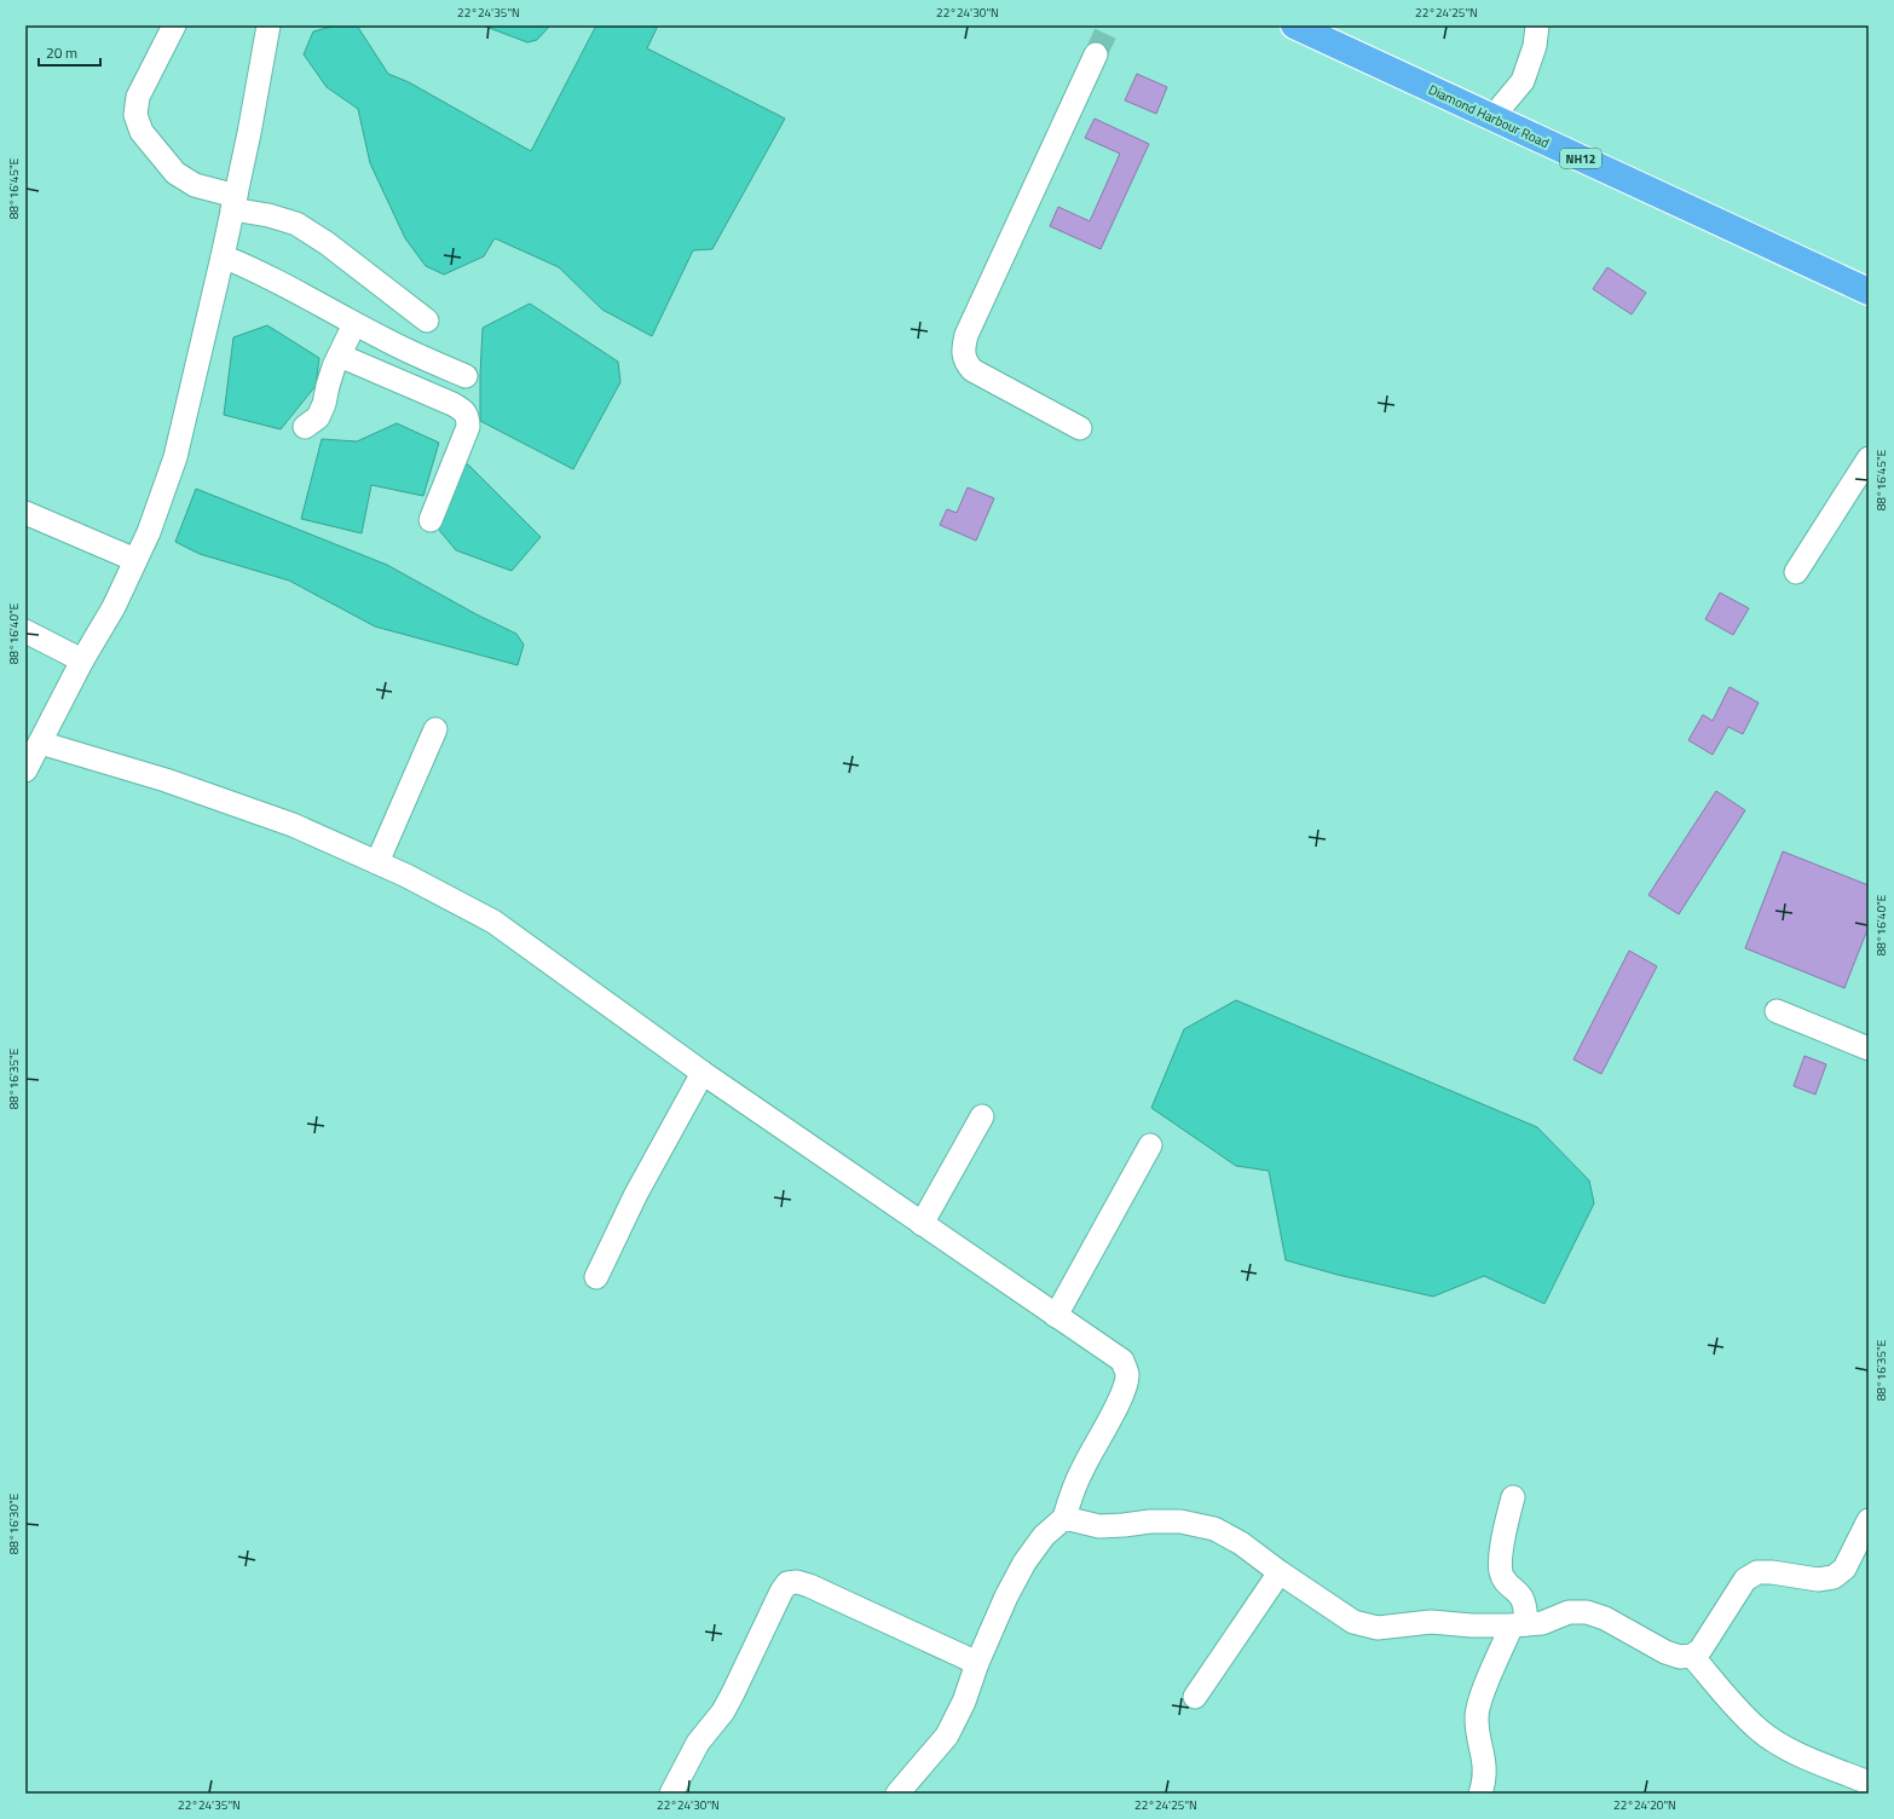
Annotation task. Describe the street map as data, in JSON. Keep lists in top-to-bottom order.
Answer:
{
  "streets": {
    "highway": ["Diamond Harbour Road", "NH12"]
  },
  "scale_bar": "20 m",
  "coordinates": [
    "22°24'35\"N",
    "22°24'30\"N",
    "22°24'25\"N",
    "88°16'45\"E",
    "88°16'40\"E",
    "88°16'35\"E",
    "88°16'30\"E",
    "22°24'20\"N"
  ]
}
